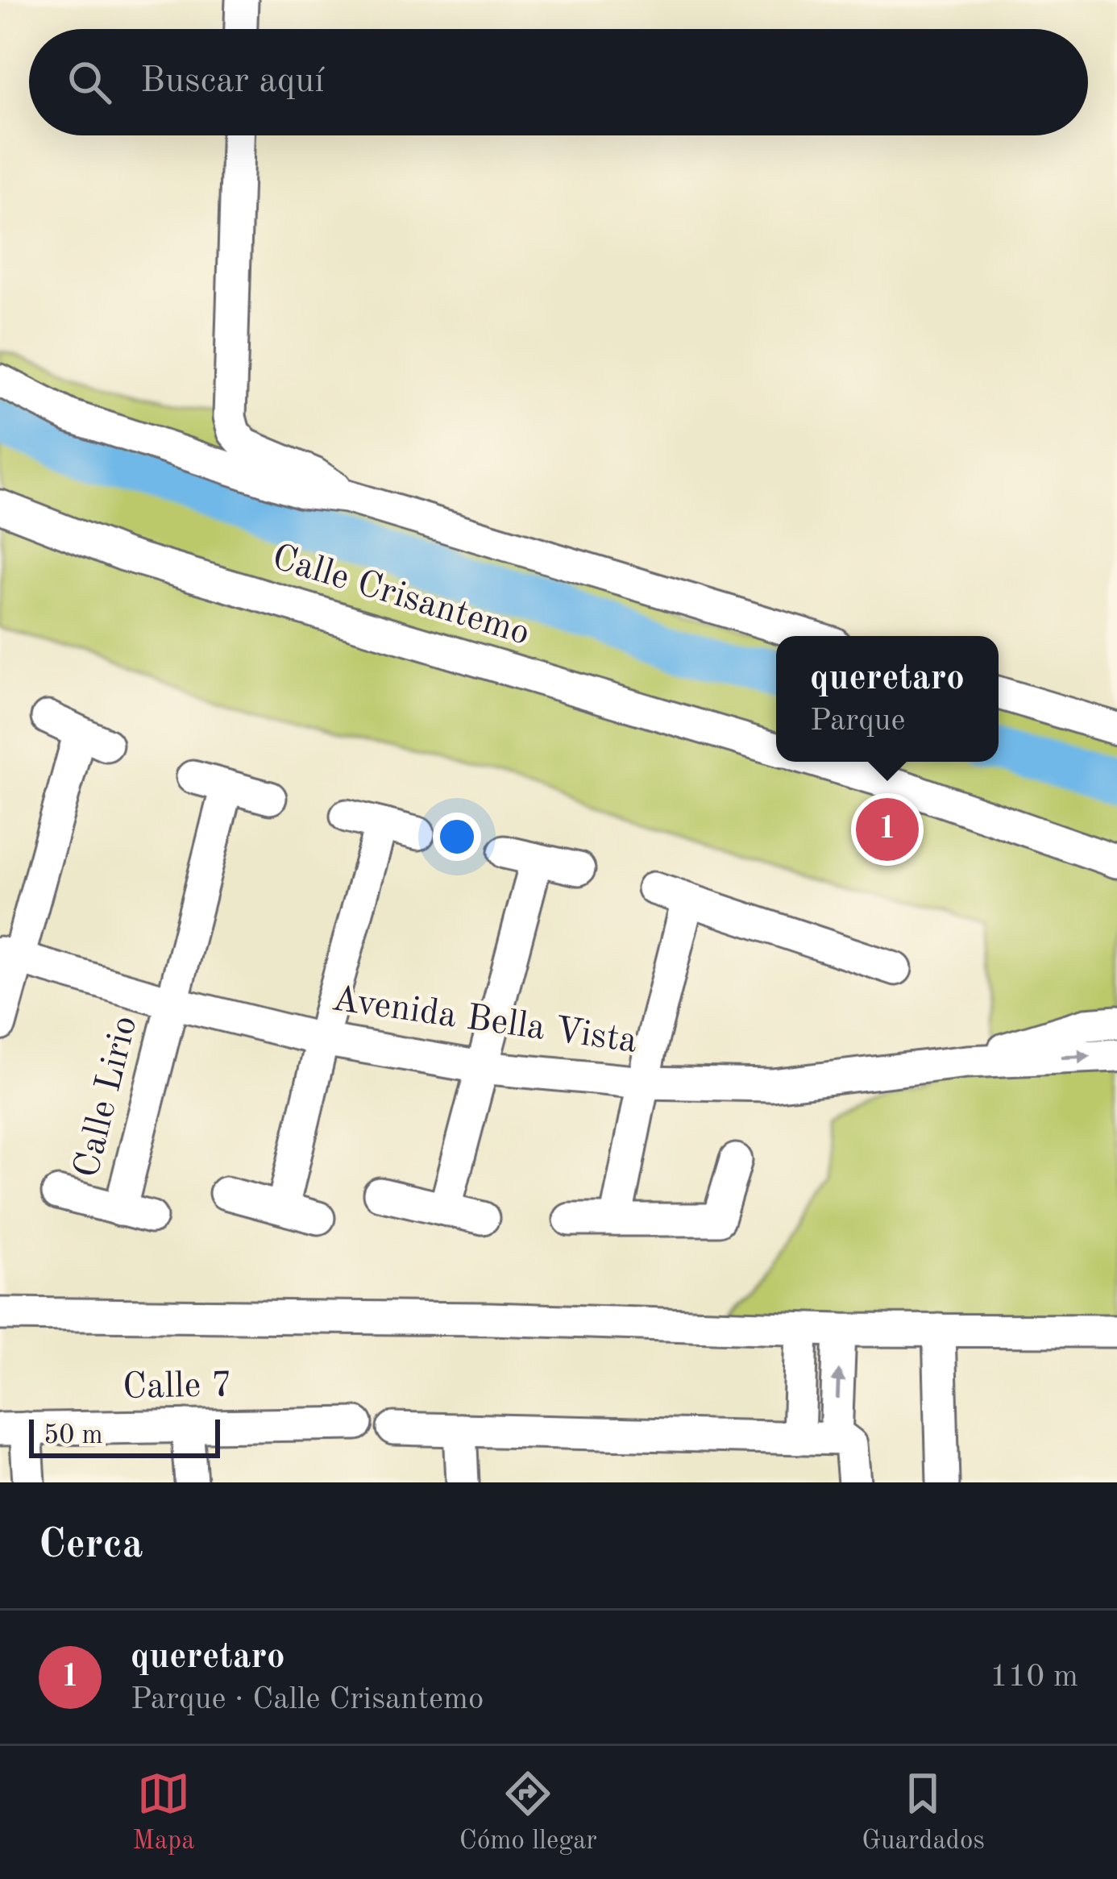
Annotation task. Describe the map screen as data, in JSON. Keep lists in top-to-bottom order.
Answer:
{
  "streets": {
    "street": [
      "Calle Crisantemo",
      "Avenida Bella Vista",
      "Calle Lirio",
      "Calle 7"
    ]
  },
  "crossings": [
    ["Avenida Bella Vista", "Calle Lirio"]
  ],
  "scale_bar": "50 m",
  "page": {
    "search": "Buscar aquí",
    "popup": ["queretaro", "Parque"],
    "pins": "1",
    "scale": "50 m",
    "heading": "Cerca",
    "list": [
      {
        "mark": "1",
        "name": "queretaro",
        "note": "Parque · Calle Crisantemo",
        "value": "110 m"
      }
    ],
    "nav": ["Mapa", "Cómo llegar", "Guardados"]
  }
}
